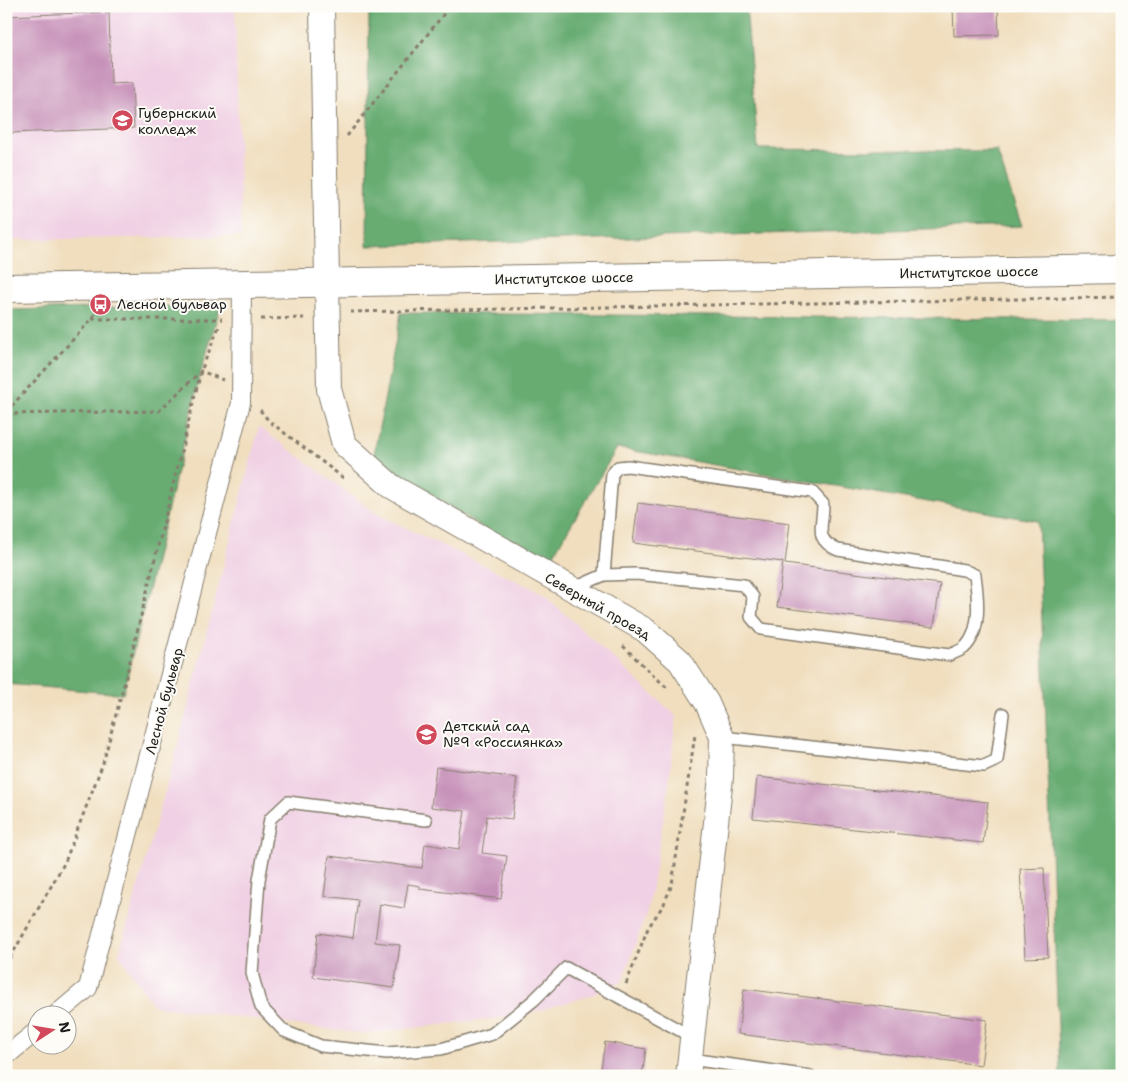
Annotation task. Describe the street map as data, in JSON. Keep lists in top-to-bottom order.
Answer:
{
  "streets": {
    "street": ["Институтское шоссе", "Северный проезд", "Лесной бульвар"]
  },
  "crossings": [
    ["Институтское шоссе", "Северный проезд"],
    ["Институтское шоссе", "Лесной бульвар"]
  ],
  "places": {
    "school or university": ["Губернский колледж", "Детcкий сад №9 «Россиянка»"],
    "bus stop": ["Лесной бульвар"]
  },
  "north": "right"
}
